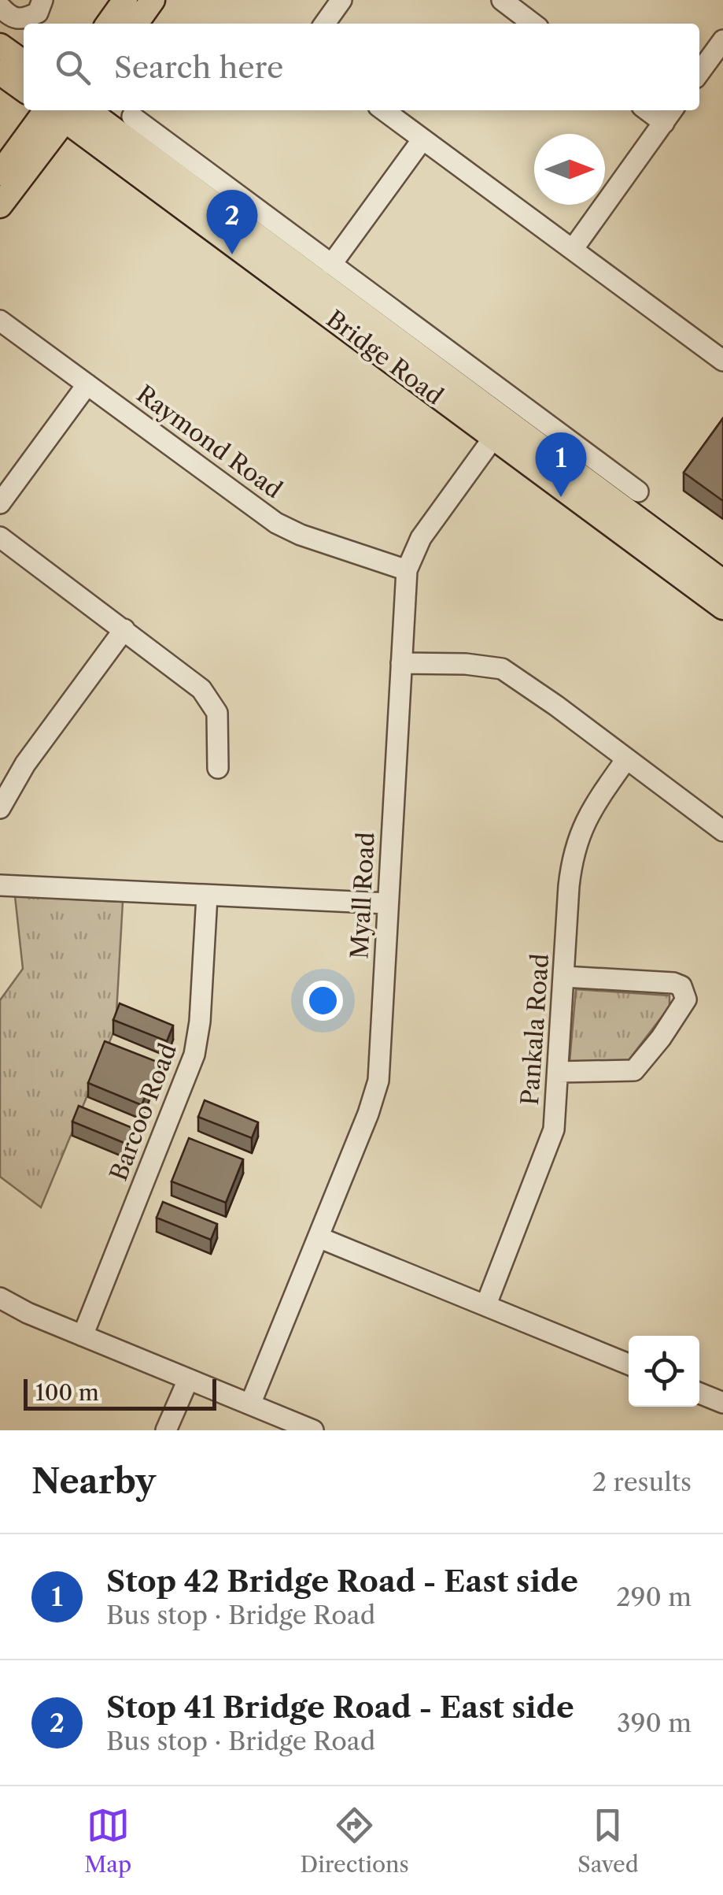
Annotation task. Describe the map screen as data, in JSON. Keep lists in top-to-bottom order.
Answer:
{
  "streets": {
    "main road": ["Bridge Road"],
    "street": [
      "Raymond Road",
      "Myall Road",
      "Pankala Road",
      "Barcoo Road"
    ]
  },
  "crossings": [
    ["Bridge Road", "Myall Road"],
    ["Raymond Road", "Myall Road"]
  ],
  "scale_bar": "100 m",
  "north": "right",
  "page": {
    "search": "Search here",
    "pins": ["2", "1"],
    "scale": "100 m",
    "heading": ["Nearby", "2 results"],
    "list": [
      {
        "mark": "1",
        "name": "Stop 42 Bridge Road - East side",
        "note": "Bus stop · Bridge Road",
        "value": "290 m"
      },
      {
        "mark": "2",
        "name": "Stop 41 Bridge Road - East side",
        "note": "Bus stop · Bridge Road",
        "value": "390 m"
      }
    ],
    "nav": ["Map", "Directions", "Saved"]
  }
}
